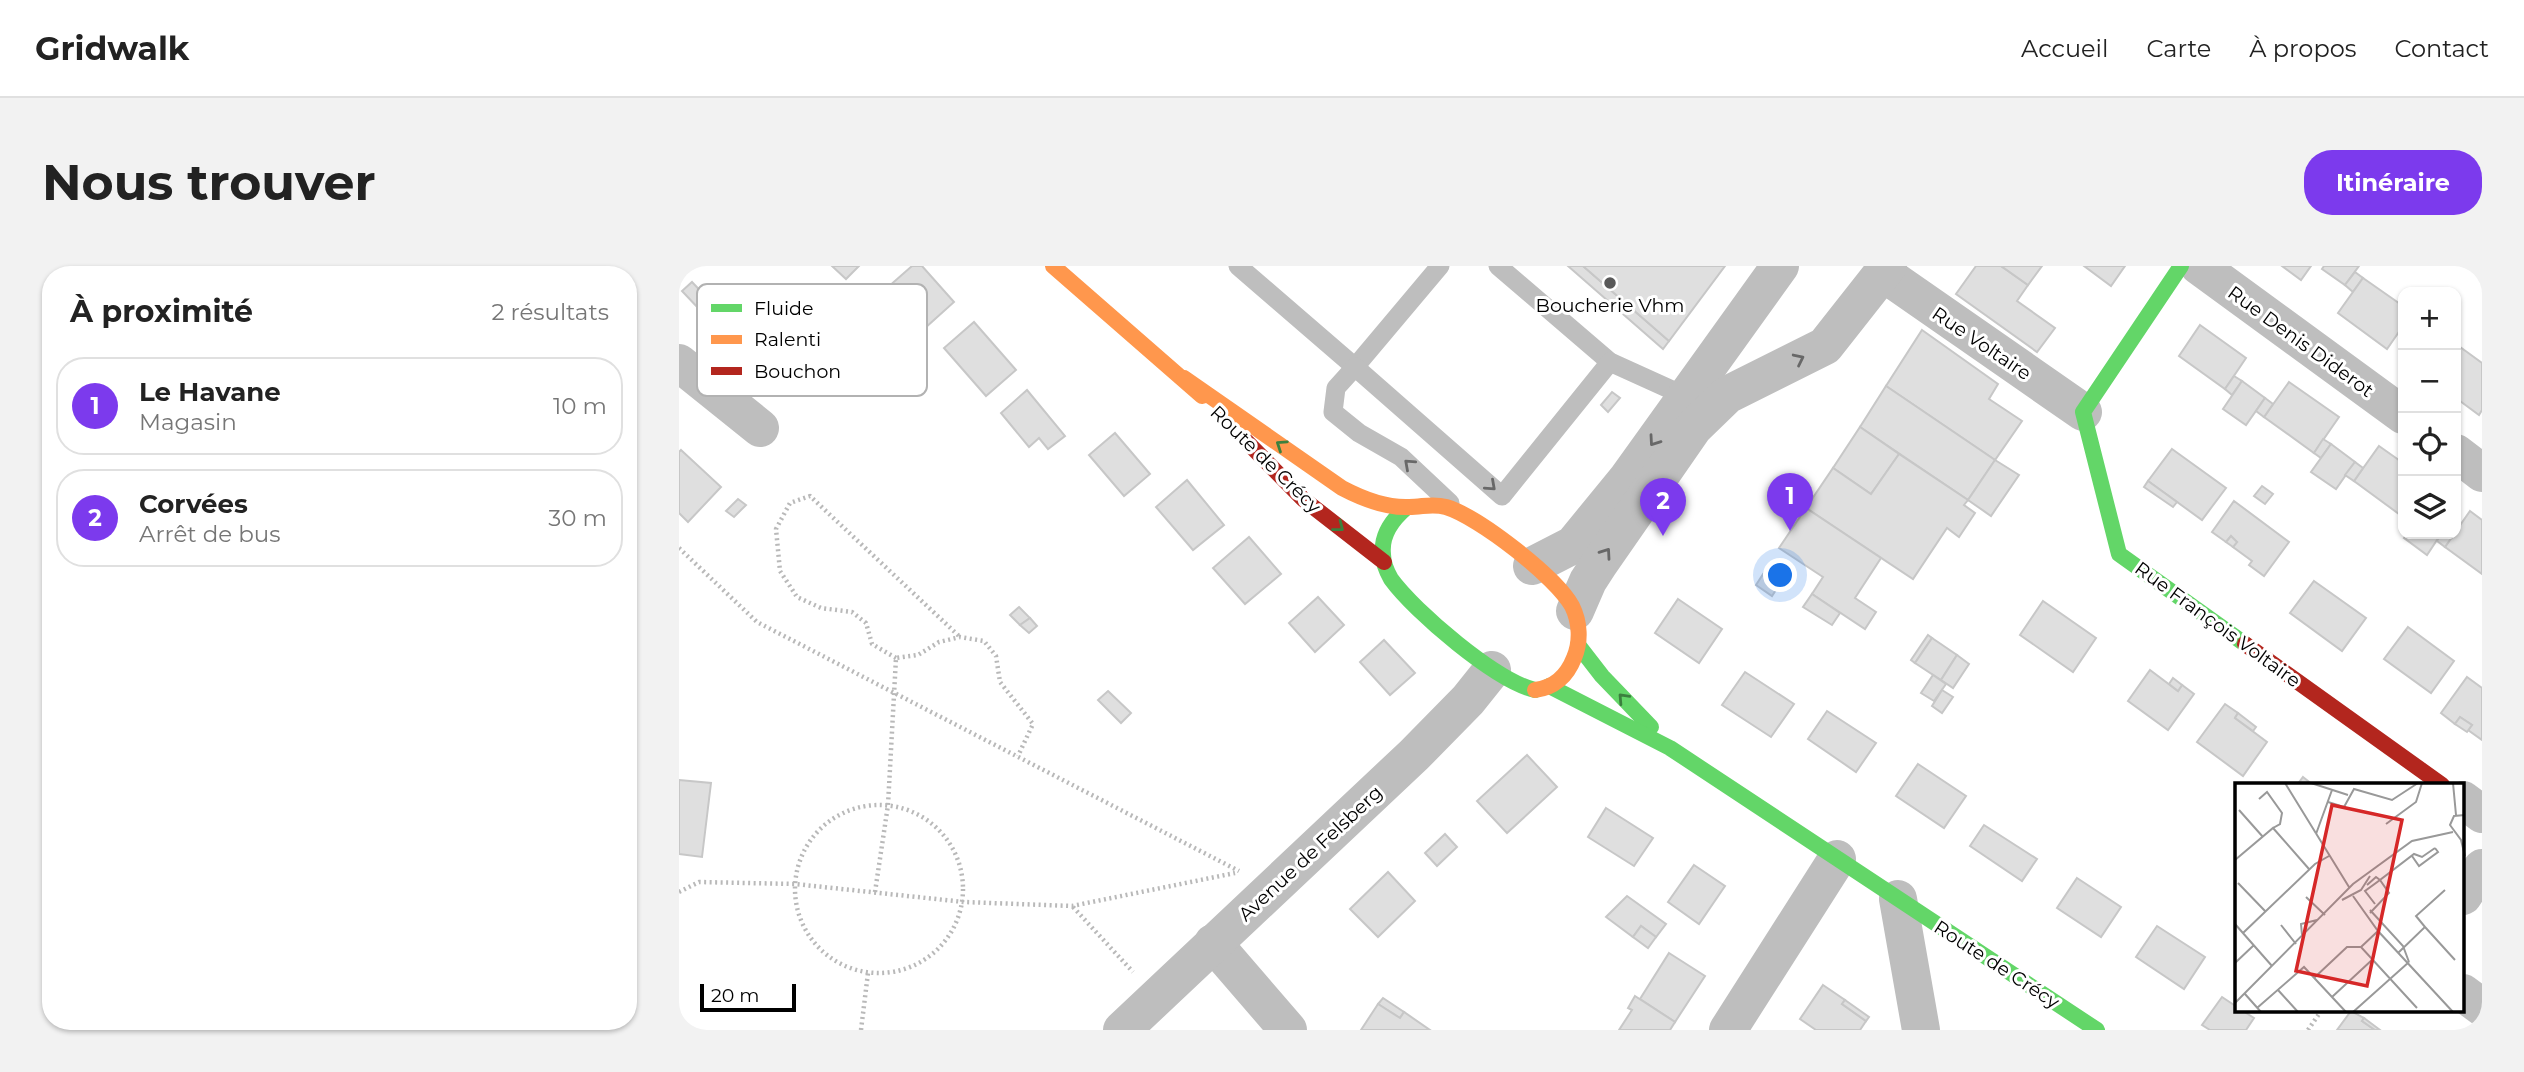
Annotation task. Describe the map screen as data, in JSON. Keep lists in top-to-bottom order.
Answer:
{
  "streets": {
    "main road": ["Route de Crécy", "Rue François Voltaire"],
    "street": ["Rue Denis Diderot", "Rue Voltaire", "Avenue de Felsberg"]
  },
  "crossings": [
    ["Rue Voltaire", "Rue François Voltaire"],
    ["Route de Crécy", "Avenue de Felsberg"]
  ],
  "places": ["Boucherie Vhm"],
  "legend": ["Fluide", "Ralenti", "Bouchon"],
  "scale_bar": "20 m",
  "page": {
    "header": "Gridwalk",
    "nav": [
      "Accueil",
      "Carte",
      "À propos",
      "Contact"
    ],
    "buttons": "Itinéraire",
    "title": "Nous trouver",
    "heading": ["À proximité", "2 résultats"],
    "map_buttons": ["+", "−"],
    "list": [
      {
        "mark": "1",
        "name": "Le Havane",
        "note": "Magasin",
        "value": "10 m"
      },
      {
        "mark": "2",
        "name": "Corvées",
        "note": "Arrêt de bus",
        "value": "30 m"
      }
    ],
    "pins": ["1", "2"],
    "scale": "20 m"
  }
}
